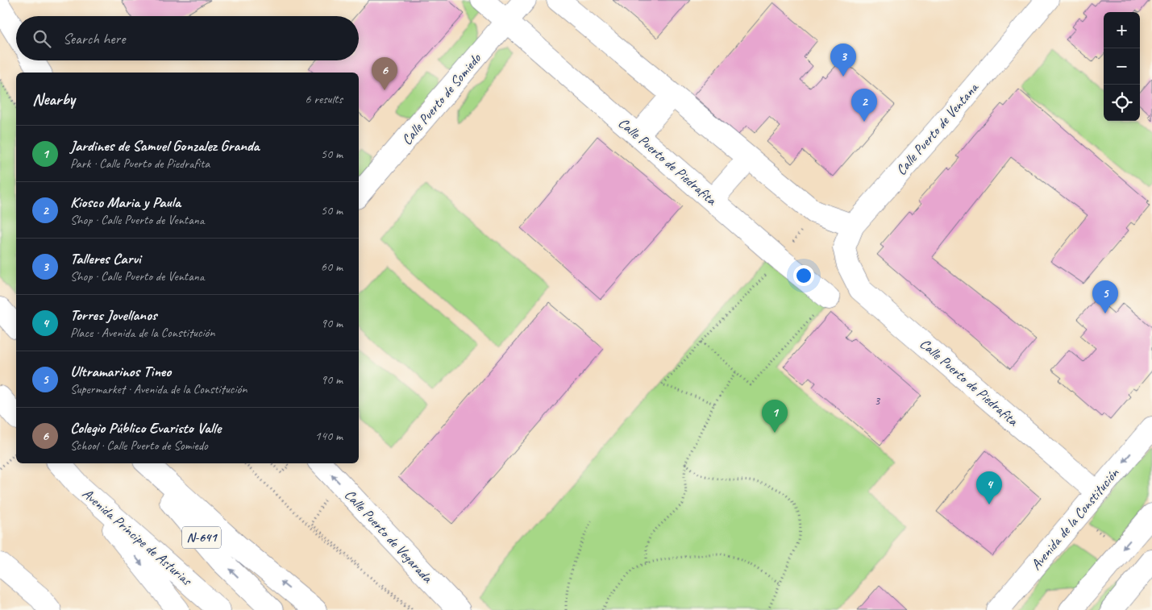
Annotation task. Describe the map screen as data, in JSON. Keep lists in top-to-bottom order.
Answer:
{
  "streets": {
    "main road": [
      "Calle Puerto de Somiedo",
      "Calle Puerto de Ventana",
      "Calle Puerto de Piedrafita",
      "Avenida de la Constitución",
      "Calle Puerto de Vegarada",
      "Avenida Príncipe de Asturias",
      "N-641"
    ]
  },
  "crossings": [
    ["Calle Puerto de Somiedo", "Calle Puerto de Piedrafita"],
    ["Calle Puerto de Ventana", "Calle Puerto de Piedrafita"],
    ["Calle Puerto de Piedrafita", "Avenida de la Constitución"]
  ],
  "one_way": ["Avenida de la Constitución"],
  "house_numbers": ["3"],
  "page": {
    "map_buttons": ["+", "−"],
    "search": "Search here",
    "pins": [
      "3",
      "6",
      "2",
      "5",
      "1",
      "4"
    ],
    "heading": ["Nearby", "6 results"],
    "list": [
      {
        "mark": "1",
        "name": "Jardines de Samuel Gonzalez Granda",
        "note": "Park · Calle Puerto de Piedrafita",
        "value": "50 m"
      },
      {
        "mark": "2",
        "name": "Kiosco Maria y Paula",
        "note": "Shop · Calle Puerto de Ventana",
        "value": "50 m"
      },
      {
        "mark": "3",
        "name": "Talleres Carvi",
        "note": "Shop · Calle Puerto de Ventana",
        "value": "60 m"
      },
      {
        "mark": "4",
        "name": "Torres Jovellanos",
        "note": "Place · Avenida de la Constitución",
        "value": "90 m"
      },
      {
        "mark": "5",
        "name": "Ultramarinos Tineo",
        "note": "Supermarket · Avenida de la Constitución",
        "value": "90 m"
      },
      {
        "mark": "6",
        "name": "Colegio Público Evaristo Valle",
        "note": "School · Calle Puerto de Somiedo",
        "value": "140 m"
      }
    ]
  }
}
